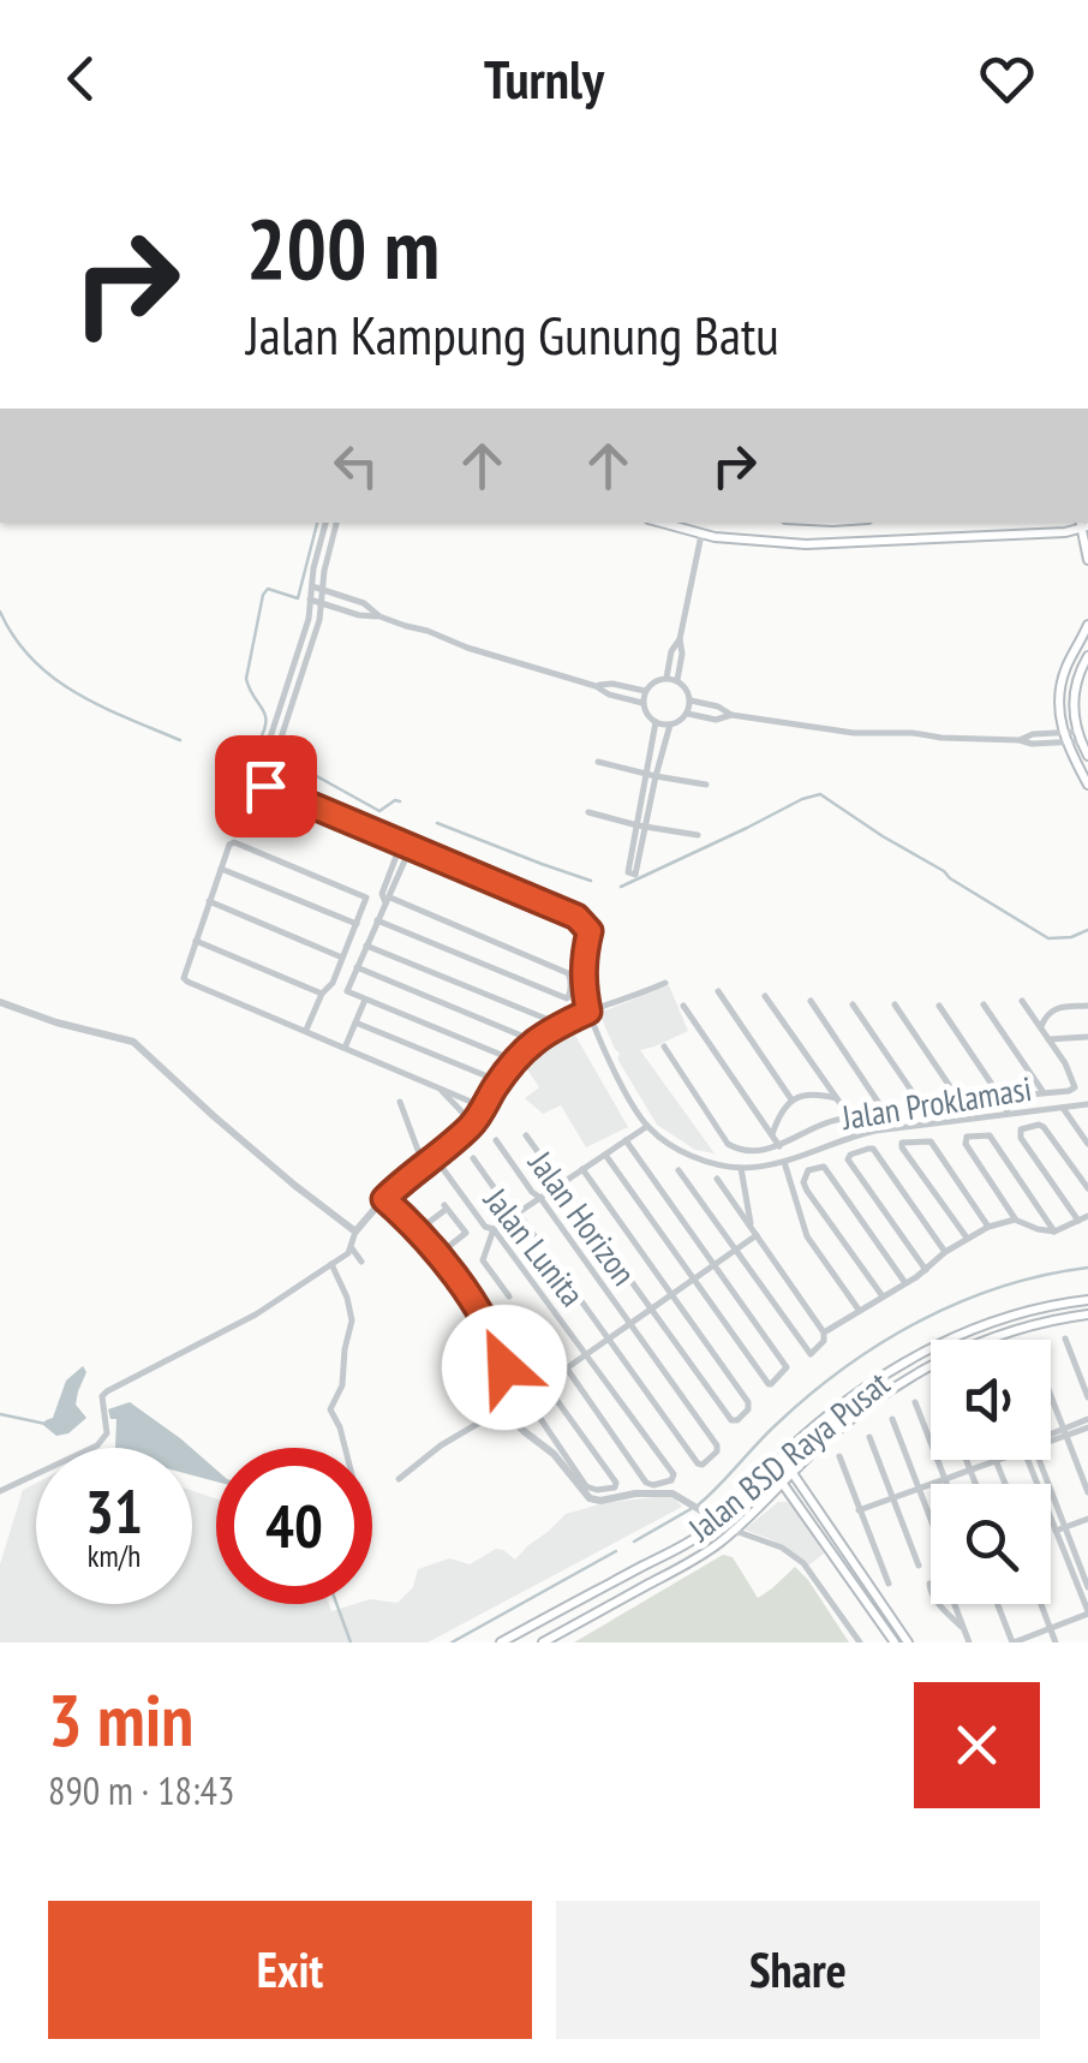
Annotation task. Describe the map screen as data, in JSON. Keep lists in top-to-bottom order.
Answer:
{
  "streets": {
    "main road": ["Jalan BSD Raya Pusat"],
    "street": ["Jalan Proklamasi", "Jalan Horizon", "Jalan Lunita"]
  },
  "page": {
    "header": "Turnly",
    "turn": ["200 m", "Jalan Kampung Gunung Batu"],
    "speed": "31 km/h",
    "limit": "40",
    "heading": ["3 min", "890 m · 18:43"],
    "buttons": ["Exit", "Share"]
  }
}
